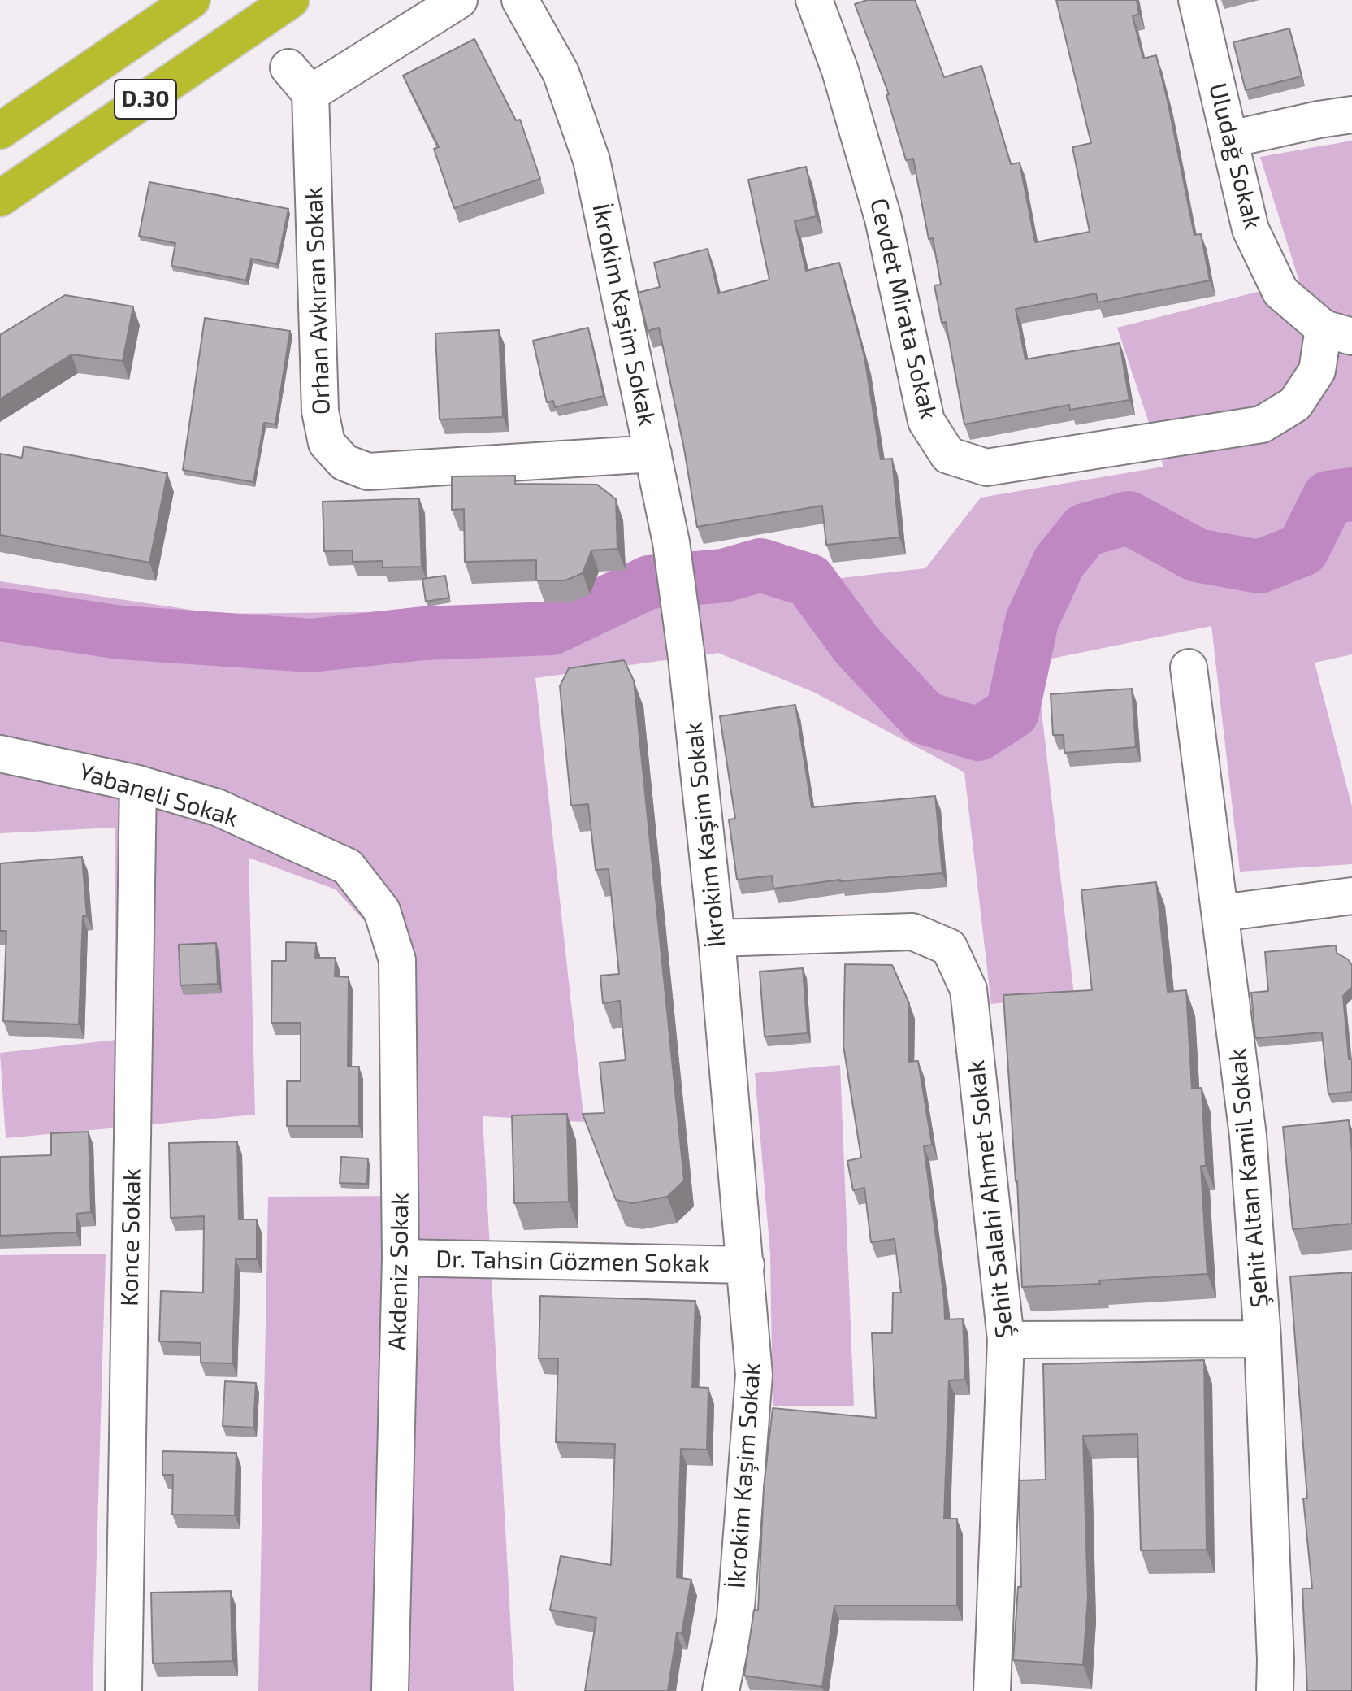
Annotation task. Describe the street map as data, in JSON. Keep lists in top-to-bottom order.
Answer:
{
  "streets": {
    "highway": ["D.30"],
    "street": [
      "Uludağ Sokak",
      "Orhan Avkıran Sokak",
      "Cevdet Mirata Sokak",
      "İkrokim Kaşim Sokak",
      "Yabaneli Sokak",
      "Şehit Altan Kamil Sokak",
      "Şehit Salahi Ahmet Sokak",
      "Konce Sokak",
      "Dr. Tahsin Gözmen Sokak",
      "Akdeniz Sokak"
    ]
  },
  "crossings": [
    ["Uludağ Sokak", "Cevdet Mirata Sokak"],
    ["Orhan Avkıran Sokak", "İkrokim Kaşim Sokak"],
    ["İkrokim Kaşim Sokak", "Şehit Salahi Ahmet Sokak"],
    ["İkrokim Kaşim Sokak", "Dr. Tahsin Gözmen Sokak"],
    ["Yabaneli Sokak", "Konce Sokak"],
    ["Yabaneli Sokak", "Akdeniz Sokak"],
    ["Dr. Tahsin Gözmen Sokak", "Akdeniz Sokak"]
  ]
}
